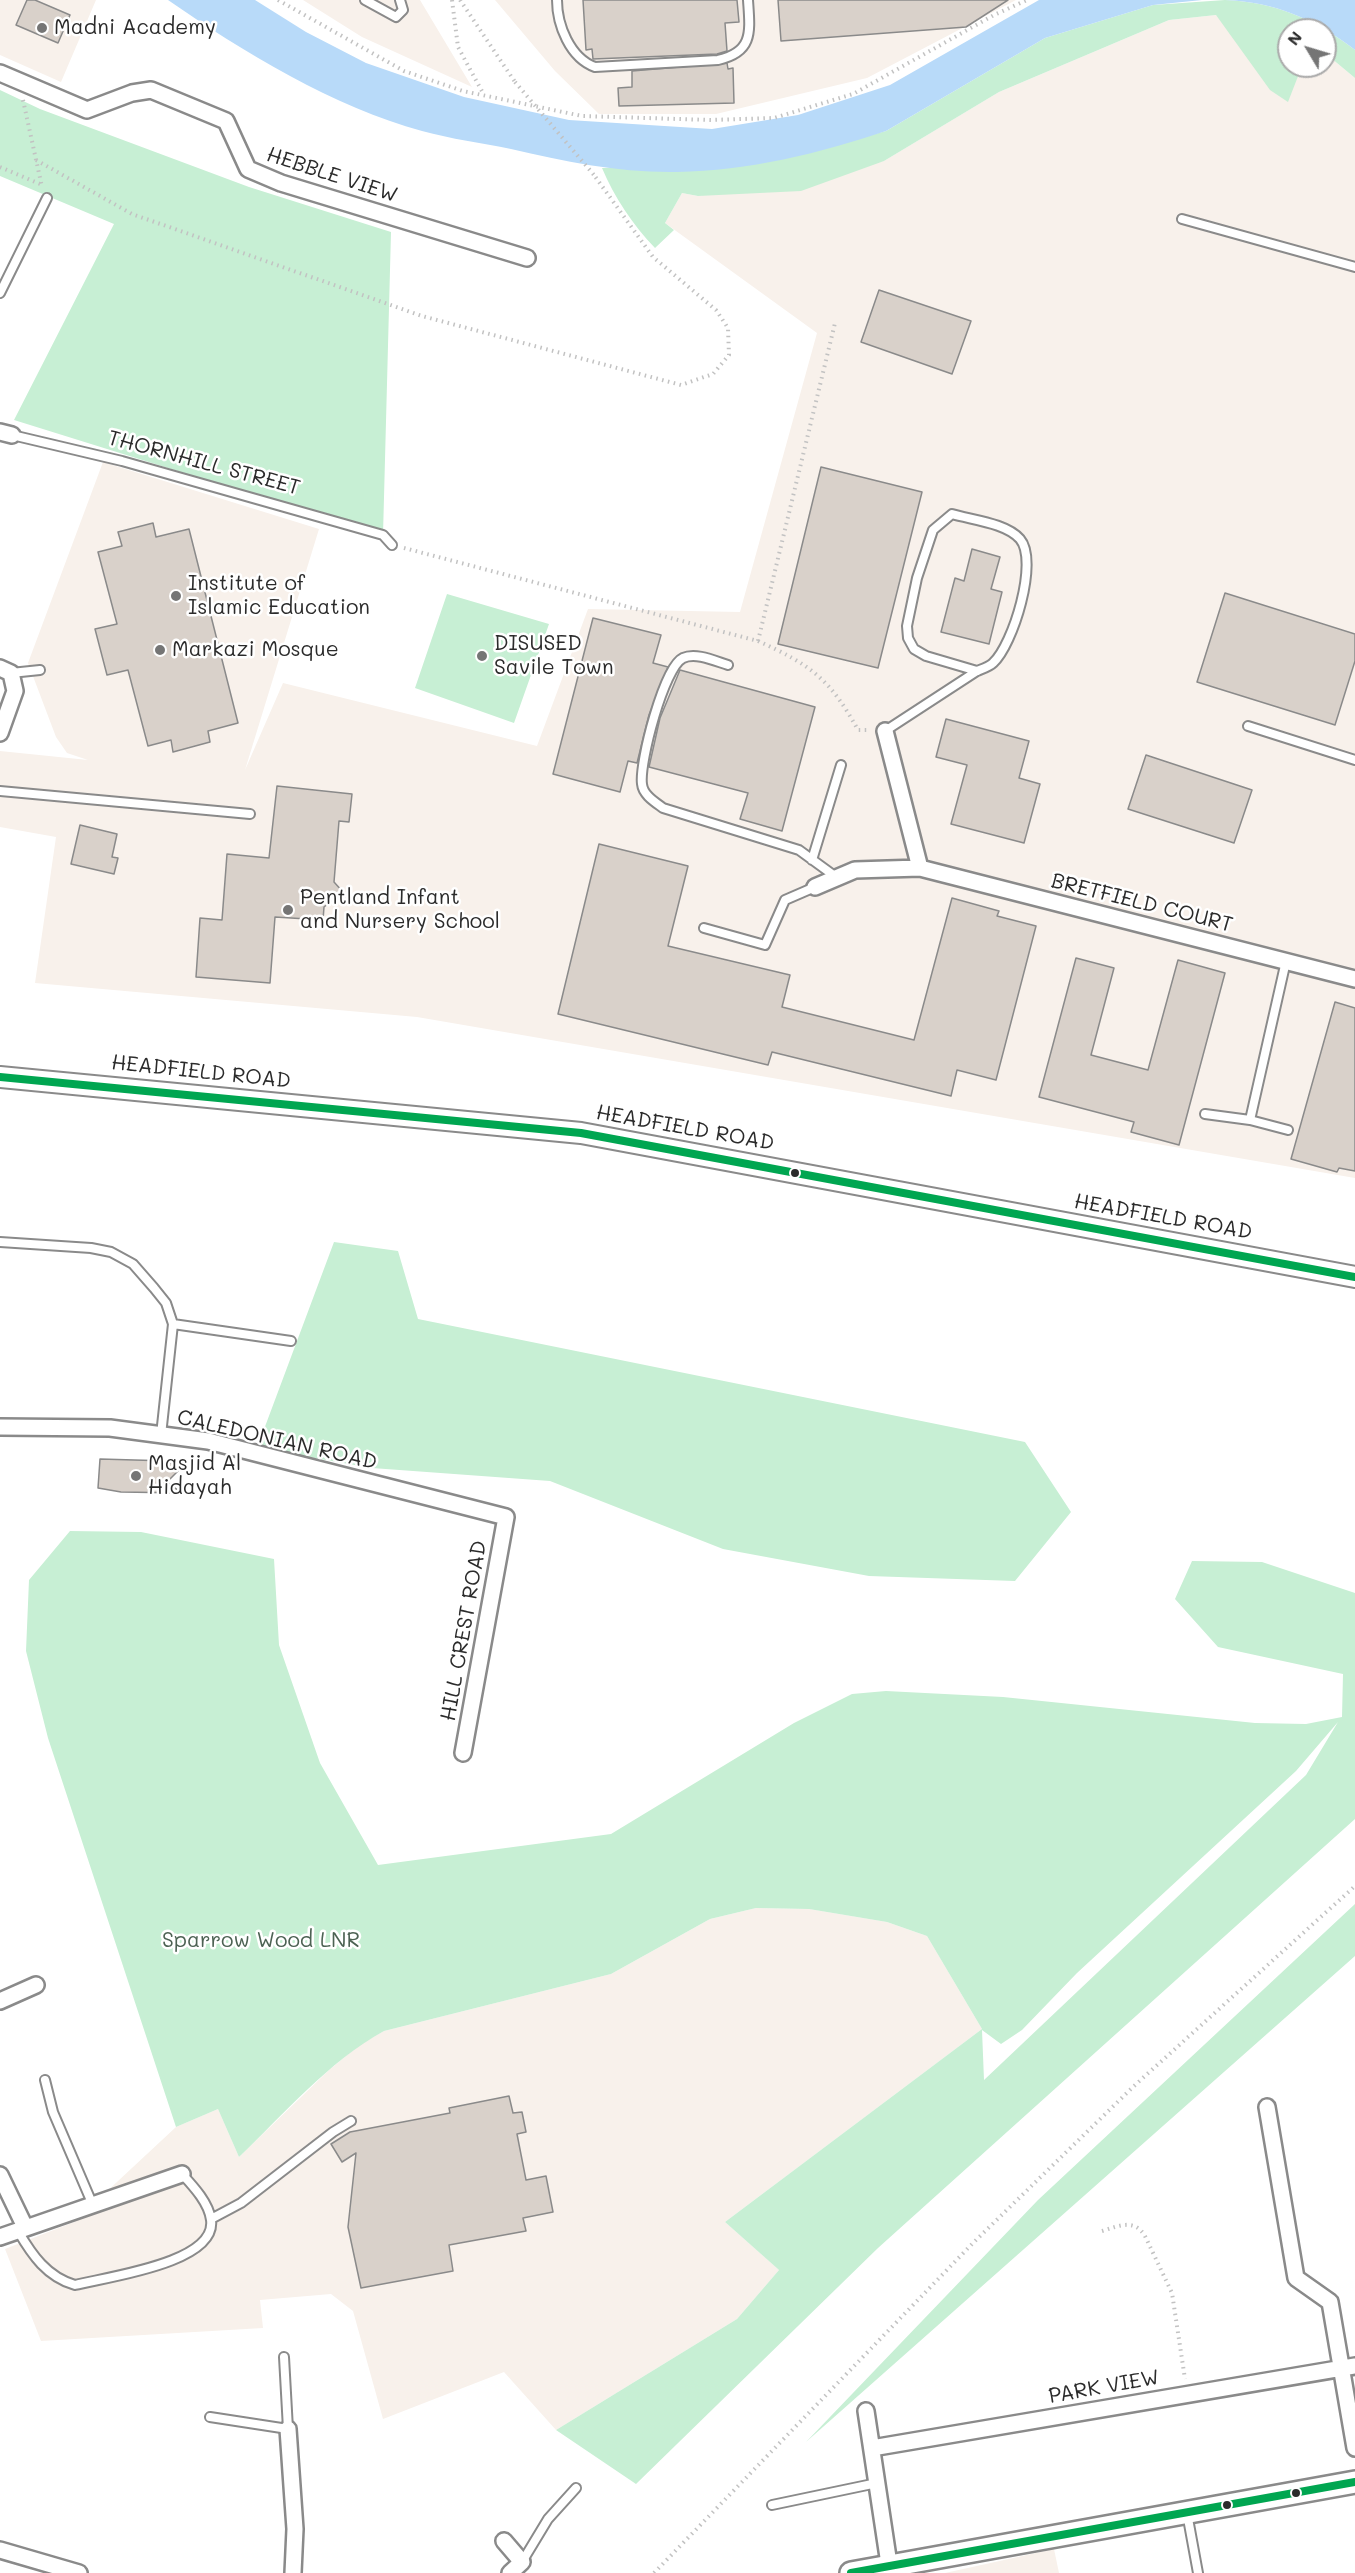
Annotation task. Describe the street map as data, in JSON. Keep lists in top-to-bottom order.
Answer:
{
  "streets": {
    "street": [
      "HEBBLE VIEW",
      "BRETFIELD COURT",
      "HEADFIELD ROAD",
      "CALEDONIAN ROAD",
      "HILL CREST ROAD",
      "PARK VIEW"
    ],
    "lane": ["THORNHILL STREET"]
  },
  "crossings": [
    ["CALEDONIAN ROAD", "HILL CREST ROAD"]
  ],
  "parks": ["Sparrow Wood LNR"],
  "places": [
    "Madni Academy",
    "Institute of Islamic Education",
    "Markazi Mosque",
    "DISUSED Savile Town",
    "Pentland Infant and Nursery School",
    "Masjid Al Hidayah"
  ],
  "north": "top left"
}
